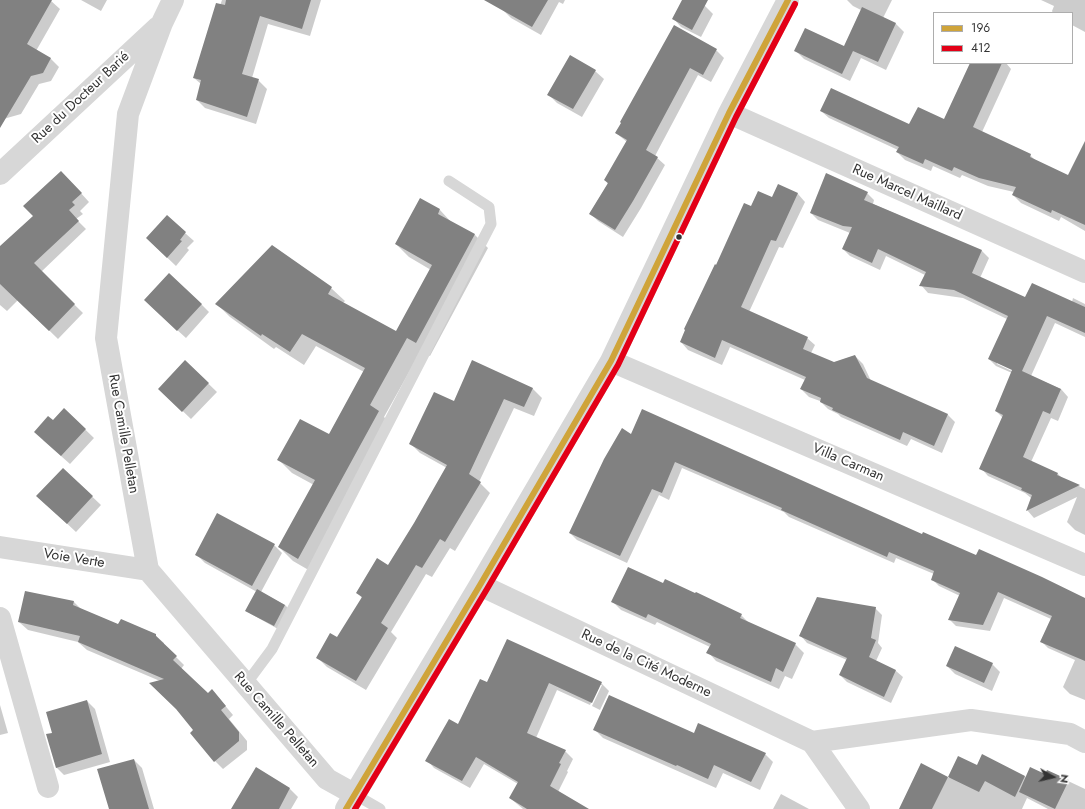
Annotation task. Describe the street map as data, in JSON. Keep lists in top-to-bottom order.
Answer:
{
  "streets": {
    "street": [
      "Rue du Docteur Barié",
      "Rue Marcel Maillard",
      "Rue Camille Pelletan",
      "Villa Carman",
      "Voie Verte",
      "Rue de la Cité Moderne"
    ]
  },
  "crossings": [
    ["Rue du Docteur Barié", "Rue Camille Pelletan"],
    ["Rue Camille Pelletan", "Voie Verte"]
  ],
  "lines": ["transit line 196", "transit line 412"],
  "legend": ["196", "412"],
  "north": "right"
}
